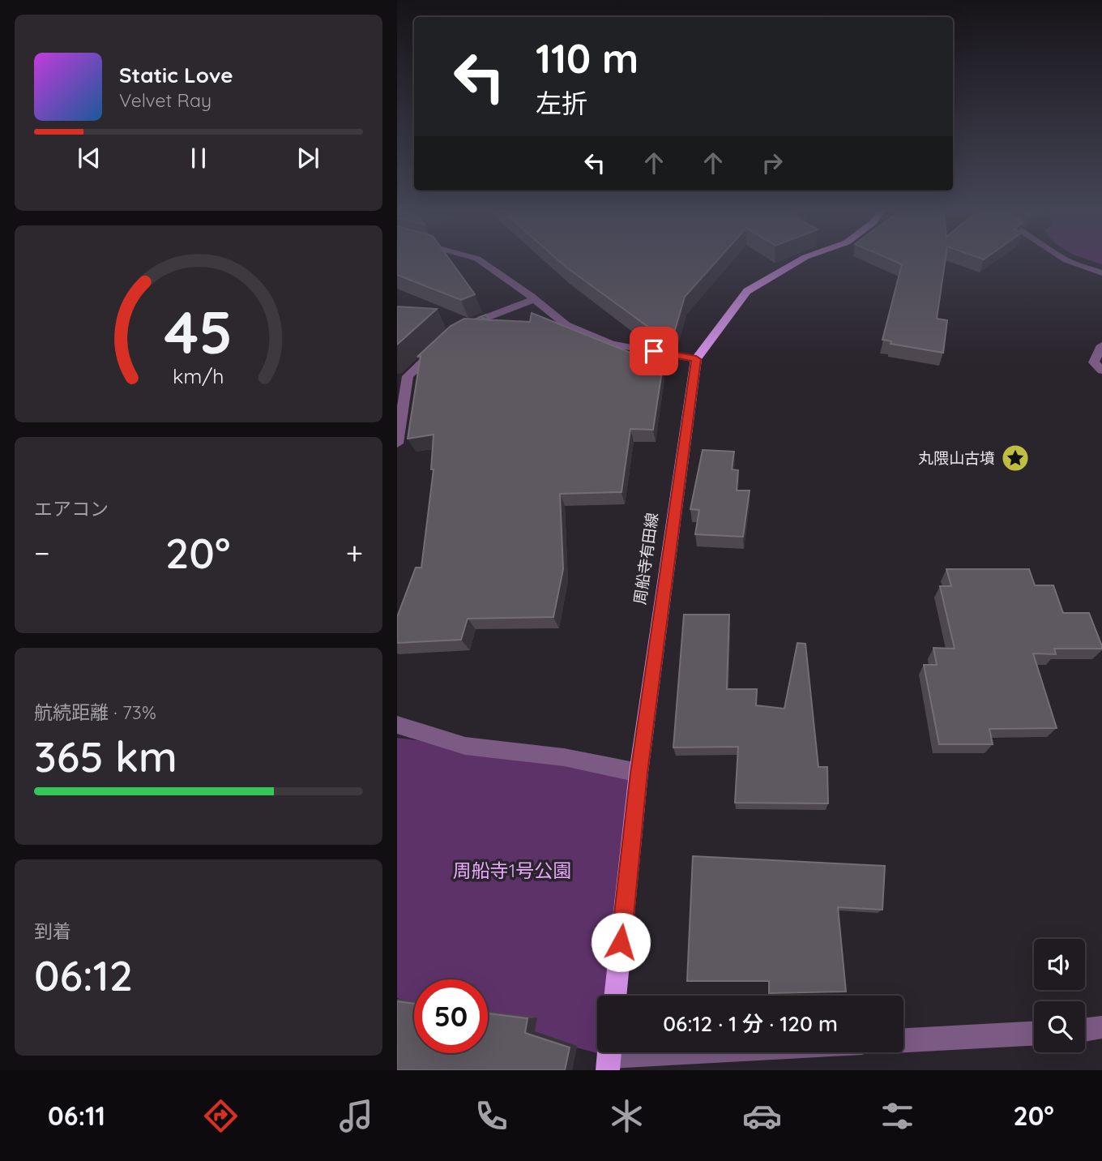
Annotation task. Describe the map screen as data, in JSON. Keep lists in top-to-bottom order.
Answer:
{
  "streets": {
    "main road": ["周船寺有田線"]
  },
  "parks": ["周船寺1号公園"],
  "places": {
    "place": ["丸隈山古墳"]
  },
  "page": {
    "turn": ["110 m", "左折"],
    "song": ["Static Love", "Velvet Ray"],
    "tile": [
      "エアコン",
      ["航続距離 · 73%", "365 km"],
      ["到着", "06:12"]
    ],
    "heat": ["−", "20°", "+"],
    "limit": "50",
    "trip": "06:12 · 1 分 · 120 m",
    "tabs": ["06:11", "20°"],
    "gauge": ["45", "km/h"]
  }
}
